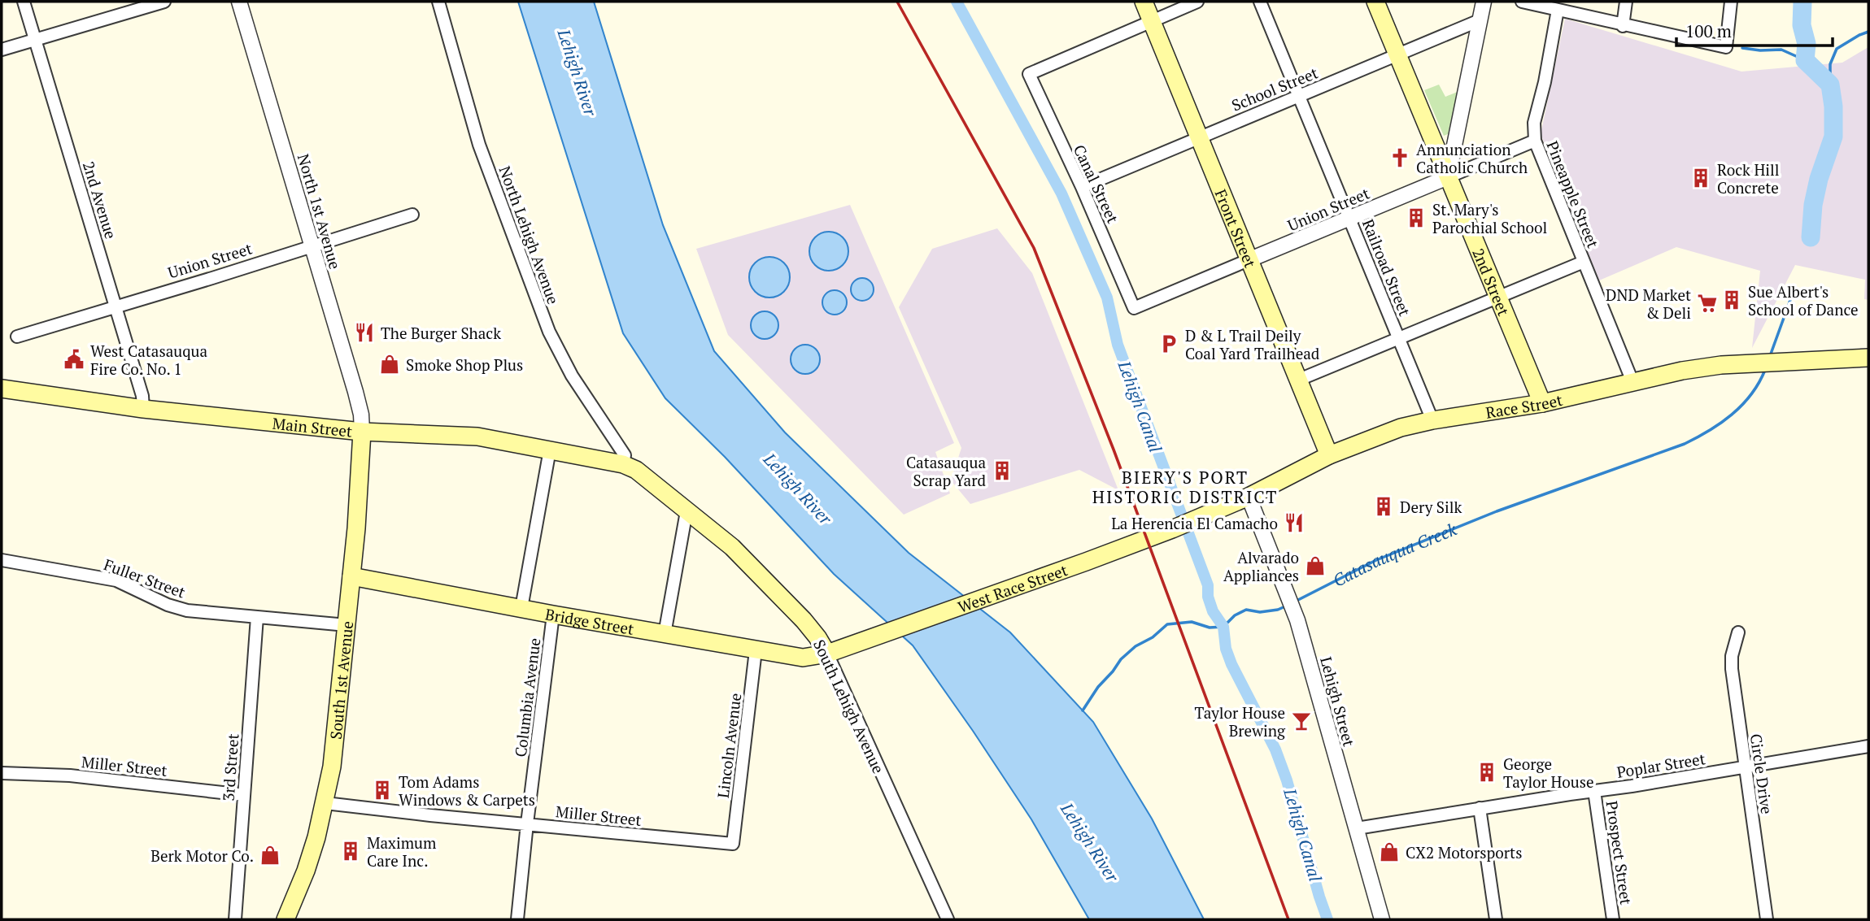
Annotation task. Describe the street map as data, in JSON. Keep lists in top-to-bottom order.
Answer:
{
  "streets": {
    "main road": [
      "Front Street",
      "2nd Street",
      "Race Street",
      "Main Street",
      "West Race Street",
      "Bridge Street",
      "South 1st Avenue",
      "South Lehigh Avenue"
    ],
    "street": [
      "School Street",
      "Canal Street",
      "Pineapple Street",
      "2nd Avenue",
      "Union Street",
      "North 1st Avenue",
      "North Lehigh Avenue",
      "Railroad Street",
      "Fuller Street",
      "Columbia Avenue",
      "Lehigh Street",
      "Lincoln Avenue",
      "Poplar Street",
      "Miller Street",
      "3rd Street",
      "Circle Drive",
      "Prospect Street"
    ]
  },
  "crossings": [
    ["School Street", "Canal Street"],
    ["School Street", "Front Street"],
    ["School Street", "Railroad Street"],
    ["School Street", "2nd Street"],
    ["Canal Street", "Union Street"],
    ["Canal Street", "Front Street"],
    ["Pineapple Street", "Union Street"],
    ["Pineapple Street", "Race Street"],
    ["2nd Avenue", "Union Street"],
    ["2nd Avenue", "Main Street"],
    ["Union Street", "North 1st Avenue"],
    ["Union Street", "Front Street"],
    ["Union Street", "Railroad Street"],
    ["Union Street", "2nd Street"],
    ["North 1st Avenue", "Main Street"],
    ["North 1st Avenue", "South 1st Avenue"],
    ["Front Street", "Race Street"],
    ["North Lehigh Avenue", "Main Street"],
    ["North Lehigh Avenue", "South Lehigh Avenue"],
    ["Railroad Street", "Race Street"],
    ["2nd Street", "Race Street"],
    ["Race Street", "West Race Street"],
    ["Race Street", "Lehigh Street"],
    ["Main Street", "South 1st Avenue"],
    ["Main Street", "South Lehigh Avenue"],
    ["Fuller Street", "South 1st Avenue"],
    ["Fuller Street", "3rd Street"],
    ["West Race Street", "Bridge Street"],
    ["West Race Street", "South Lehigh Avenue"],
    ["Bridge Street", "South 1st Avenue"],
    ["Bridge Street", "Columbia Avenue"],
    ["Bridge Street", "South Lehigh Avenue"],
    ["Bridge Street", "Lincoln Avenue"],
    ["South 1st Avenue", "Miller Street"],
    ["Columbia Avenue", "Miller Street"],
    ["Lehigh Street", "Poplar Street"],
    ["Lincoln Avenue", "Miller Street"],
    ["Poplar Street", "Circle Drive"],
    ["Poplar Street", "Prospect Street"],
    ["Miller Street", "3rd Street"]
  ],
  "districts": ["BIERY'S PORT HISTORIC DISTRICT"],
  "water": ["Lehigh River", "Lehigh Canal", "Catasauqua Creek"],
  "places": {
    "church": ["Annunciation Catholic Church"],
    "building": [
      "Rock Hill Concrete",
      "St. Mary's Parochial School",
      "Sue Albert's School of Dance",
      "Catasauqua Scrap Yard",
      "Dery Silk",
      "George Taylor House",
      "Tom Adams Windows & Carpets",
      "Maximum Care Inc."
    ],
    "supermarket": ["DND Market & Deli"],
    "restaurant": ["The Burger Shack", "La Herencia El Camacho"],
    "parking": ["D & L Trail Deily Coal Yard Trailhead"],
    "public building": ["West Catasauqua Fire Co. No. 1"],
    "shop": [
      "Smoke Shop Plus",
      "Alvarado Appliances",
      "CX2 Motorsports",
      "Berk Motor Co."
    ],
    "bar": ["Taylor House Brewing"]
  },
  "scale_bar": "100 m"
}
